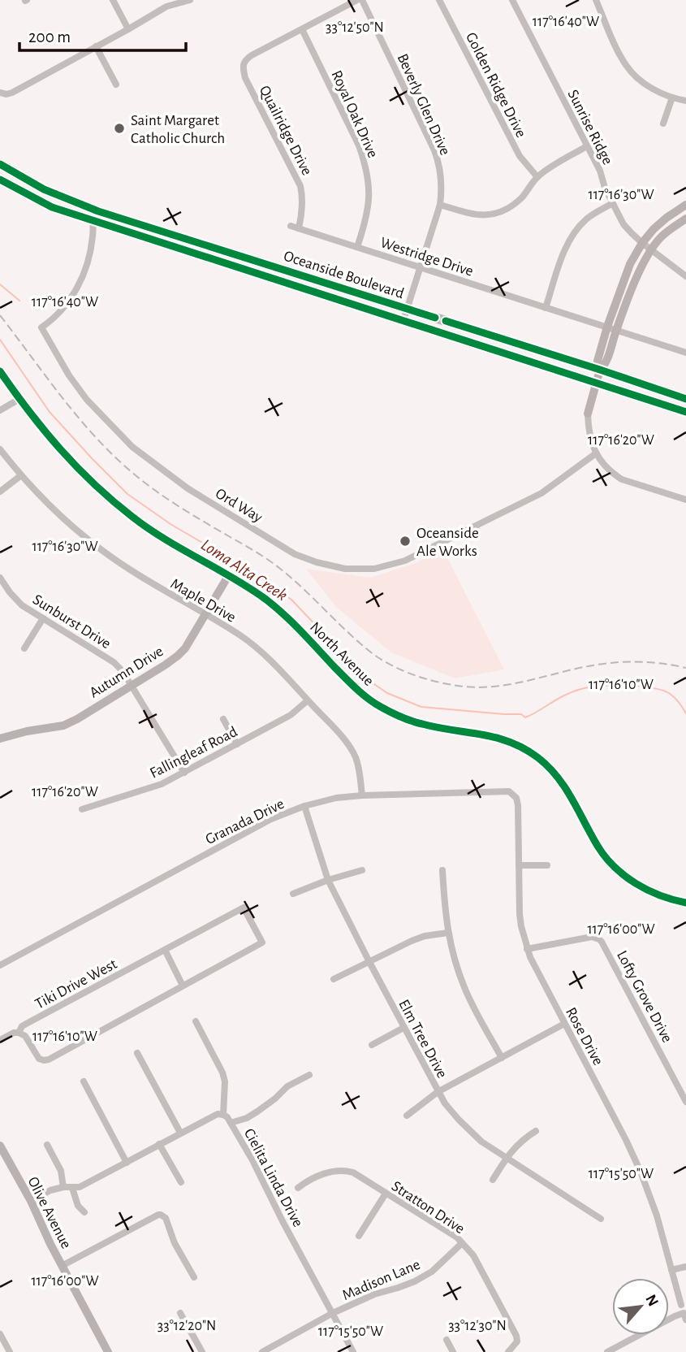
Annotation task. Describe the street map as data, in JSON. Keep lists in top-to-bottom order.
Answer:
{
  "streets": {
    "main road": [
      "Oceanside Boulevard",
      "North Avenue",
      "Autumn Drive",
      "Olive Avenue"
    ],
    "street": [
      "Golden Ridge Drive",
      "Beverly Glen Drive",
      "Royal Oak Drive",
      "Sunrise Ridge",
      "Quailridge Drive",
      "Westridge Drive",
      "Ord Way",
      "Maple Drive",
      "Sunburst Drive",
      "Fallingleaf Road",
      "Granada Drive",
      "Tiki Drive West",
      "Lofty Grove Drive",
      "Rose Drive",
      "Elm Tree Drive",
      "Cielita Linda Drive",
      "Stratton Drive",
      "Madison Lane"
    ]
  },
  "crossings": [
    ["Beverly Glen Drive", "Westridge Drive"],
    ["Beverly Glen Drive", "Oceanside Boulevard"],
    ["Royal Oak Drive", "Quailridge Drive"],
    ["Royal Oak Drive", "Westridge Drive"],
    ["Quailridge Drive", "Westridge Drive"],
    ["Oceanside Boulevard", "Ord Way"],
    ["Maple Drive", "Autumn Drive"],
    ["Maple Drive", "Fallingleaf Road"],
    ["Maple Drive", "Granada Drive"],
    ["Sunburst Drive", "Autumn Drive"],
    ["Sunburst Drive", "Fallingleaf Road"],
    ["North Avenue", "Autumn Drive"],
    ["Granada Drive", "Rose Drive"],
    ["Granada Drive", "Elm Tree Drive"],
    ["Lofty Grove Drive", "Rose Drive"],
    ["Cielita Linda Drive", "Madison Lane"],
    ["Stratton Drive", "Madison Lane"]
  ],
  "water": ["Loma Alta Creek"],
  "places": ["Saint Margaret Catholic Church", "Oceanside Ale Works"],
  "scale_bar": "200 m",
  "north": "top right",
  "coordinates": [
    "117°16'40\"W",
    "33°12'50\"N",
    "117°16'30\"W",
    "117°16'20\"W",
    "117°16'10\"W",
    "117°16'00\"W",
    "117°15'50\"W",
    "33°12'20\"N",
    "33°12'30\"N"
  ]
}
